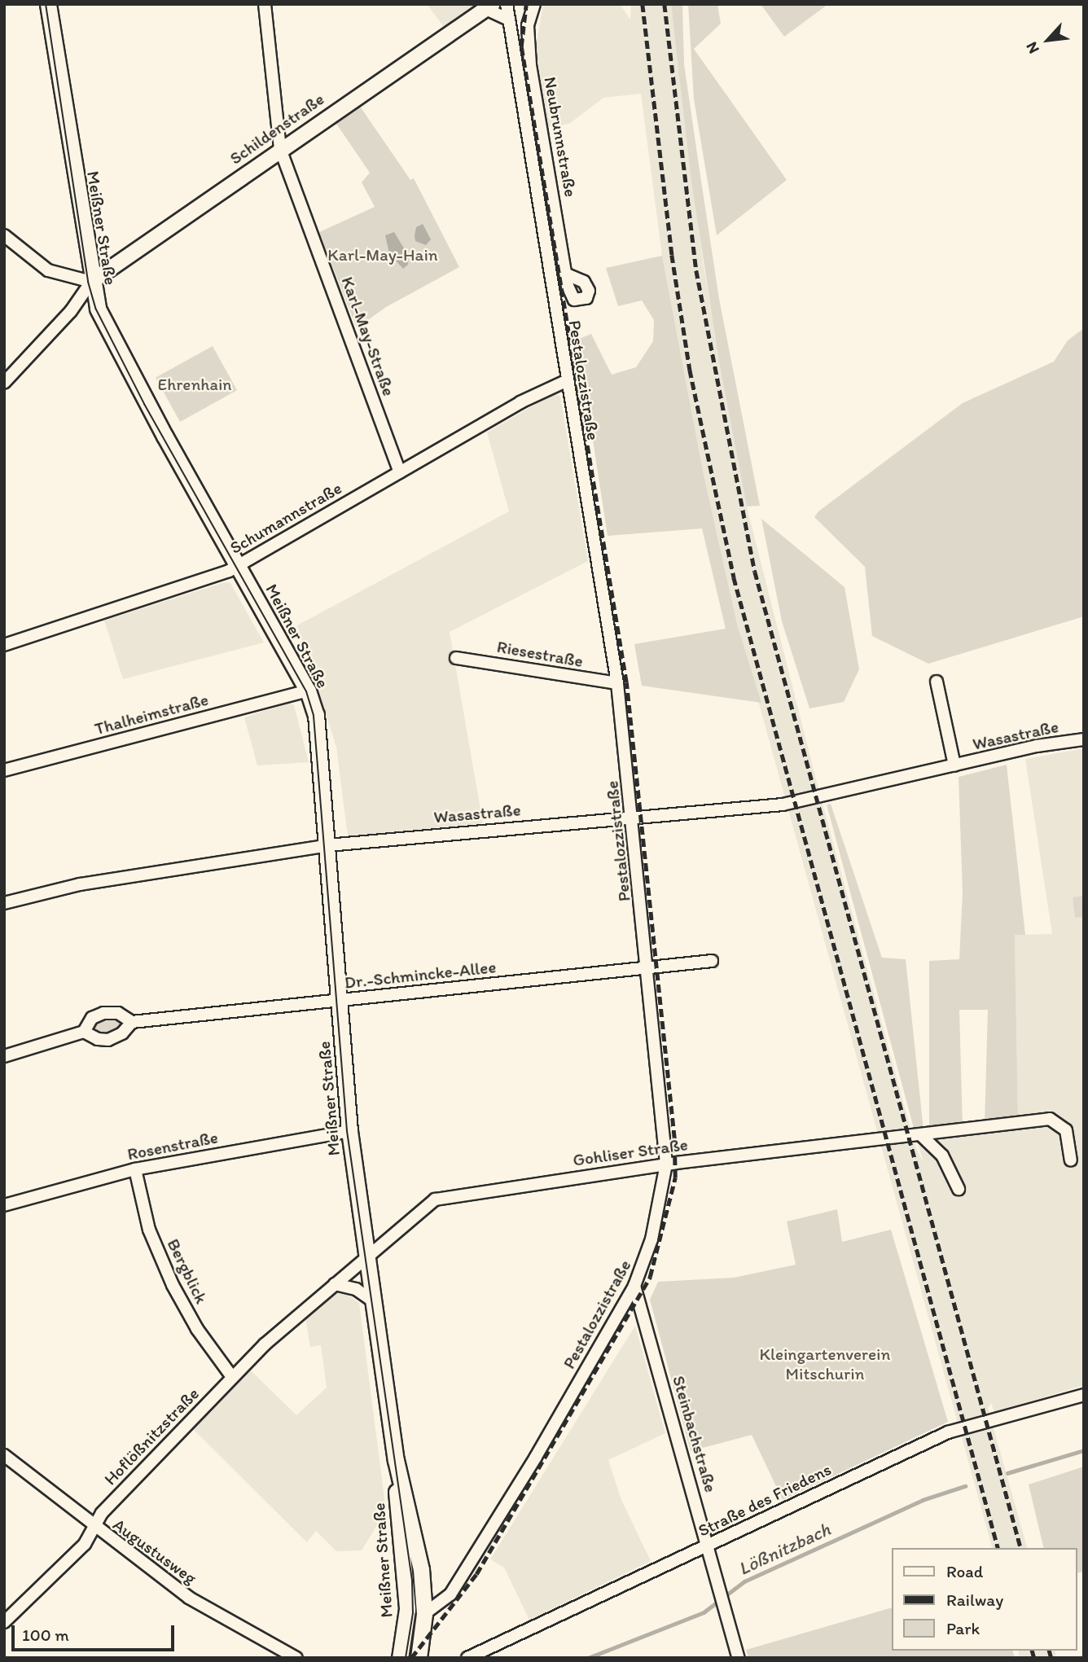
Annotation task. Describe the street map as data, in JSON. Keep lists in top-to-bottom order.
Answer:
{
  "streets": {
    "main road": ["Meißner Straße"],
    "street": [
      "Schildenstraße",
      "Neubrunnstraße",
      "Karl-May-Straße",
      "Pestalozzistraße",
      "Schumannstraße",
      "Riesestraße",
      "Thalheimstraße",
      "Wasastraße",
      "Dr.-Schmincke-Allee",
      "Rosenstraße",
      "Gohliser Straße",
      "Bergblick",
      "Steinbachstraße",
      "Hoflößnitzstraße",
      "Straße des Friedens",
      "Augustusweg"
    ]
  },
  "crossings": [
    ["Schildenstraße", "Meißner Straße"],
    ["Schildenstraße", "Karl-May-Straße"],
    ["Schildenstraße", "Pestalozzistraße"],
    ["Meißner Straße", "Pestalozzistraße"],
    ["Meißner Straße", "Schumannstraße"],
    ["Meißner Straße", "Thalheimstraße"],
    ["Meißner Straße", "Wasastraße"],
    ["Meißner Straße", "Dr.-Schmincke-Allee"],
    ["Meißner Straße", "Rosenstraße"],
    ["Meißner Straße", "Gohliser Straße"],
    ["Meißner Straße", "Hoflößnitzstraße"],
    ["Karl-May-Straße", "Schumannstraße"],
    ["Pestalozzistraße", "Schumannstraße"],
    ["Pestalozzistraße", "Riesestraße"],
    ["Pestalozzistraße", "Wasastraße"],
    ["Pestalozzistraße", "Dr.-Schmincke-Allee"],
    ["Pestalozzistraße", "Gohliser Straße"],
    ["Pestalozzistraße", "Steinbachstraße"],
    ["Rosenstraße", "Bergblick"],
    ["Gohliser Straße", "Hoflößnitzstraße"],
    ["Bergblick", "Hoflößnitzstraße"],
    ["Steinbachstraße", "Straße des Friedens"],
    ["Hoflößnitzstraße", "Augustusweg"]
  ],
  "water": ["Lößnitzbach"],
  "parks": ["Karl-May-Hain", "Ehrenhain", "Kleingartenverein Mitschurin"],
  "legend": ["Road", "Railway", "Park"],
  "scale_bar": "100 m",
  "north": "bottom left"
}
